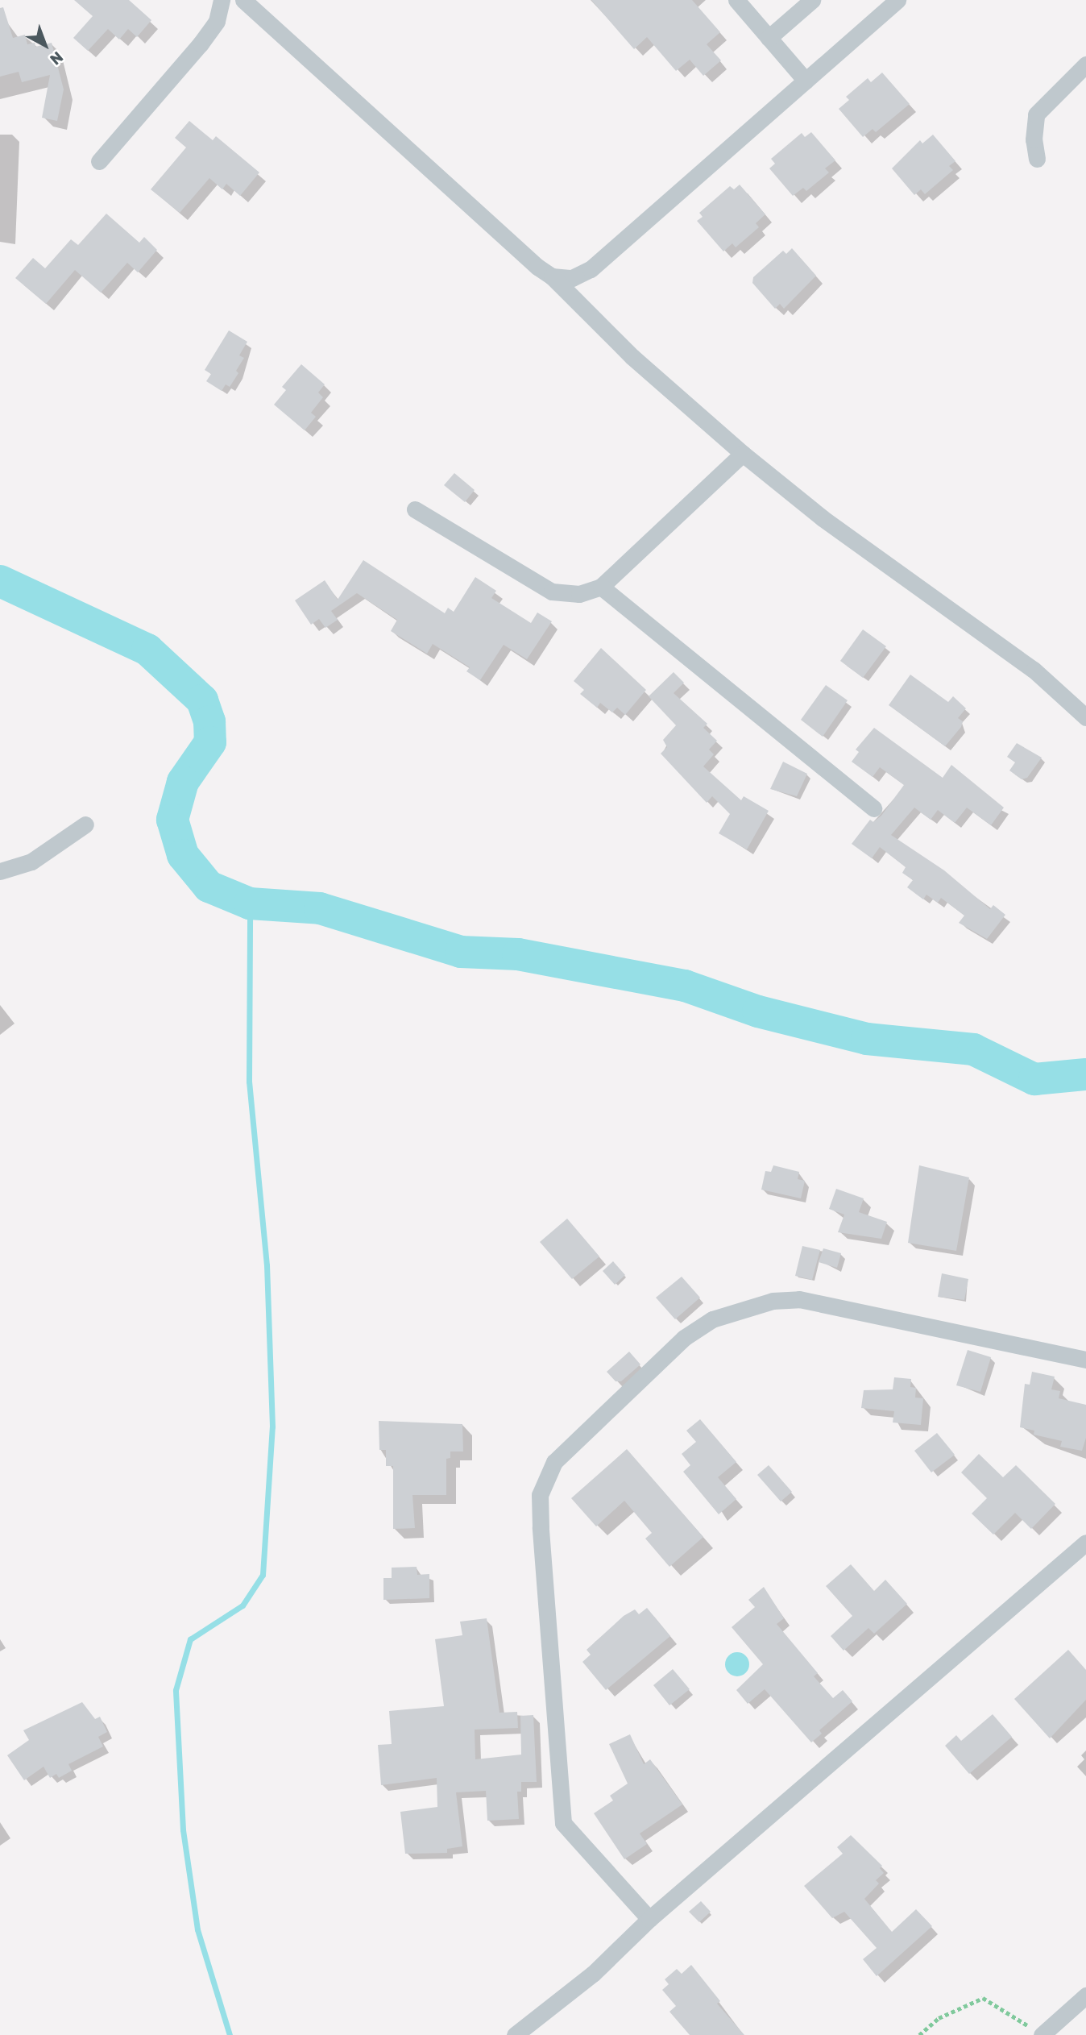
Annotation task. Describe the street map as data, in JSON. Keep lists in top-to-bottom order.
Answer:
{
  "north": "bottom right"
}
